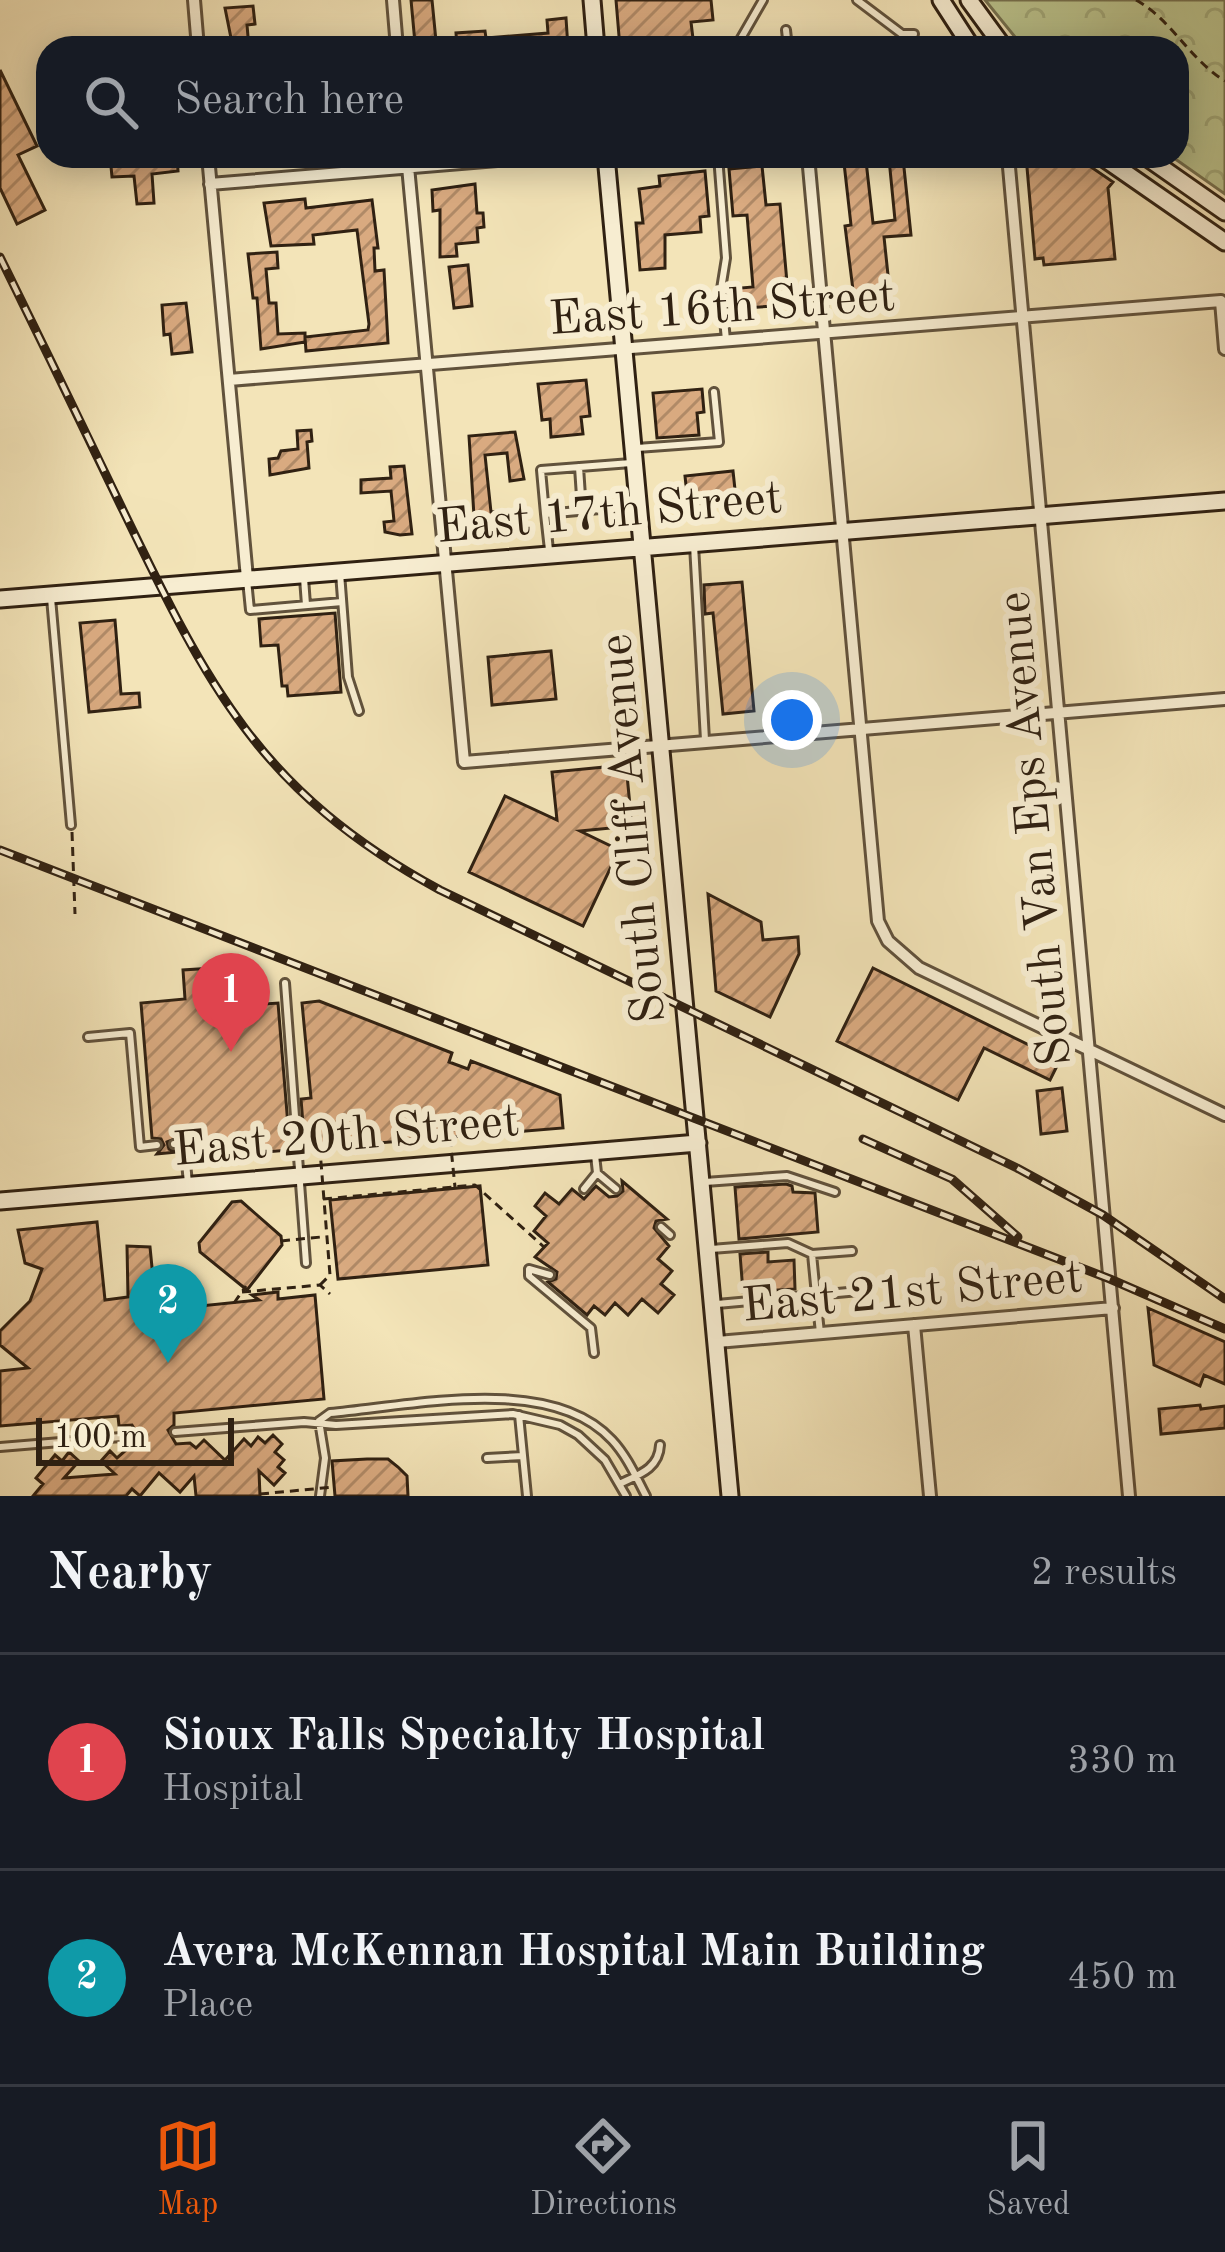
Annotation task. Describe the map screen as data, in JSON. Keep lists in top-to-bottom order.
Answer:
{
  "streets": {
    "street": [
      "East 16th Street",
      "East 17th Street",
      "South Cliff Avenue",
      "South Van Eps Avenue",
      "East 20th Street",
      "East 21st Street"
    ]
  },
  "crossings": [
    ["East 16th Street", "South Cliff Avenue"],
    ["East 16th Street", "South Van Eps Avenue"],
    ["East 17th Street", "South Cliff Avenue"],
    ["East 17th Street", "South Van Eps Avenue"],
    ["South Cliff Avenue", "East 20th Street"],
    ["South Cliff Avenue", "East 21st Street"],
    ["South Van Eps Avenue", "East 21st Street"]
  ],
  "scale_bar": "100 m",
  "page": {
    "search": "Search here",
    "pins": ["1", "2"],
    "scale": "100 m",
    "heading": ["Nearby", "2 results"],
    "list": [
      {
        "mark": "1",
        "name": "Sioux Falls Specialty Hospital",
        "note": "Hospital",
        "value": "330 m"
      },
      {
        "mark": "2",
        "name": "Avera McKennan Hospital Main Building",
        "note": "Place",
        "value": "450 m"
      }
    ],
    "nav": ["Map", "Directions", "Saved"]
  }
}
